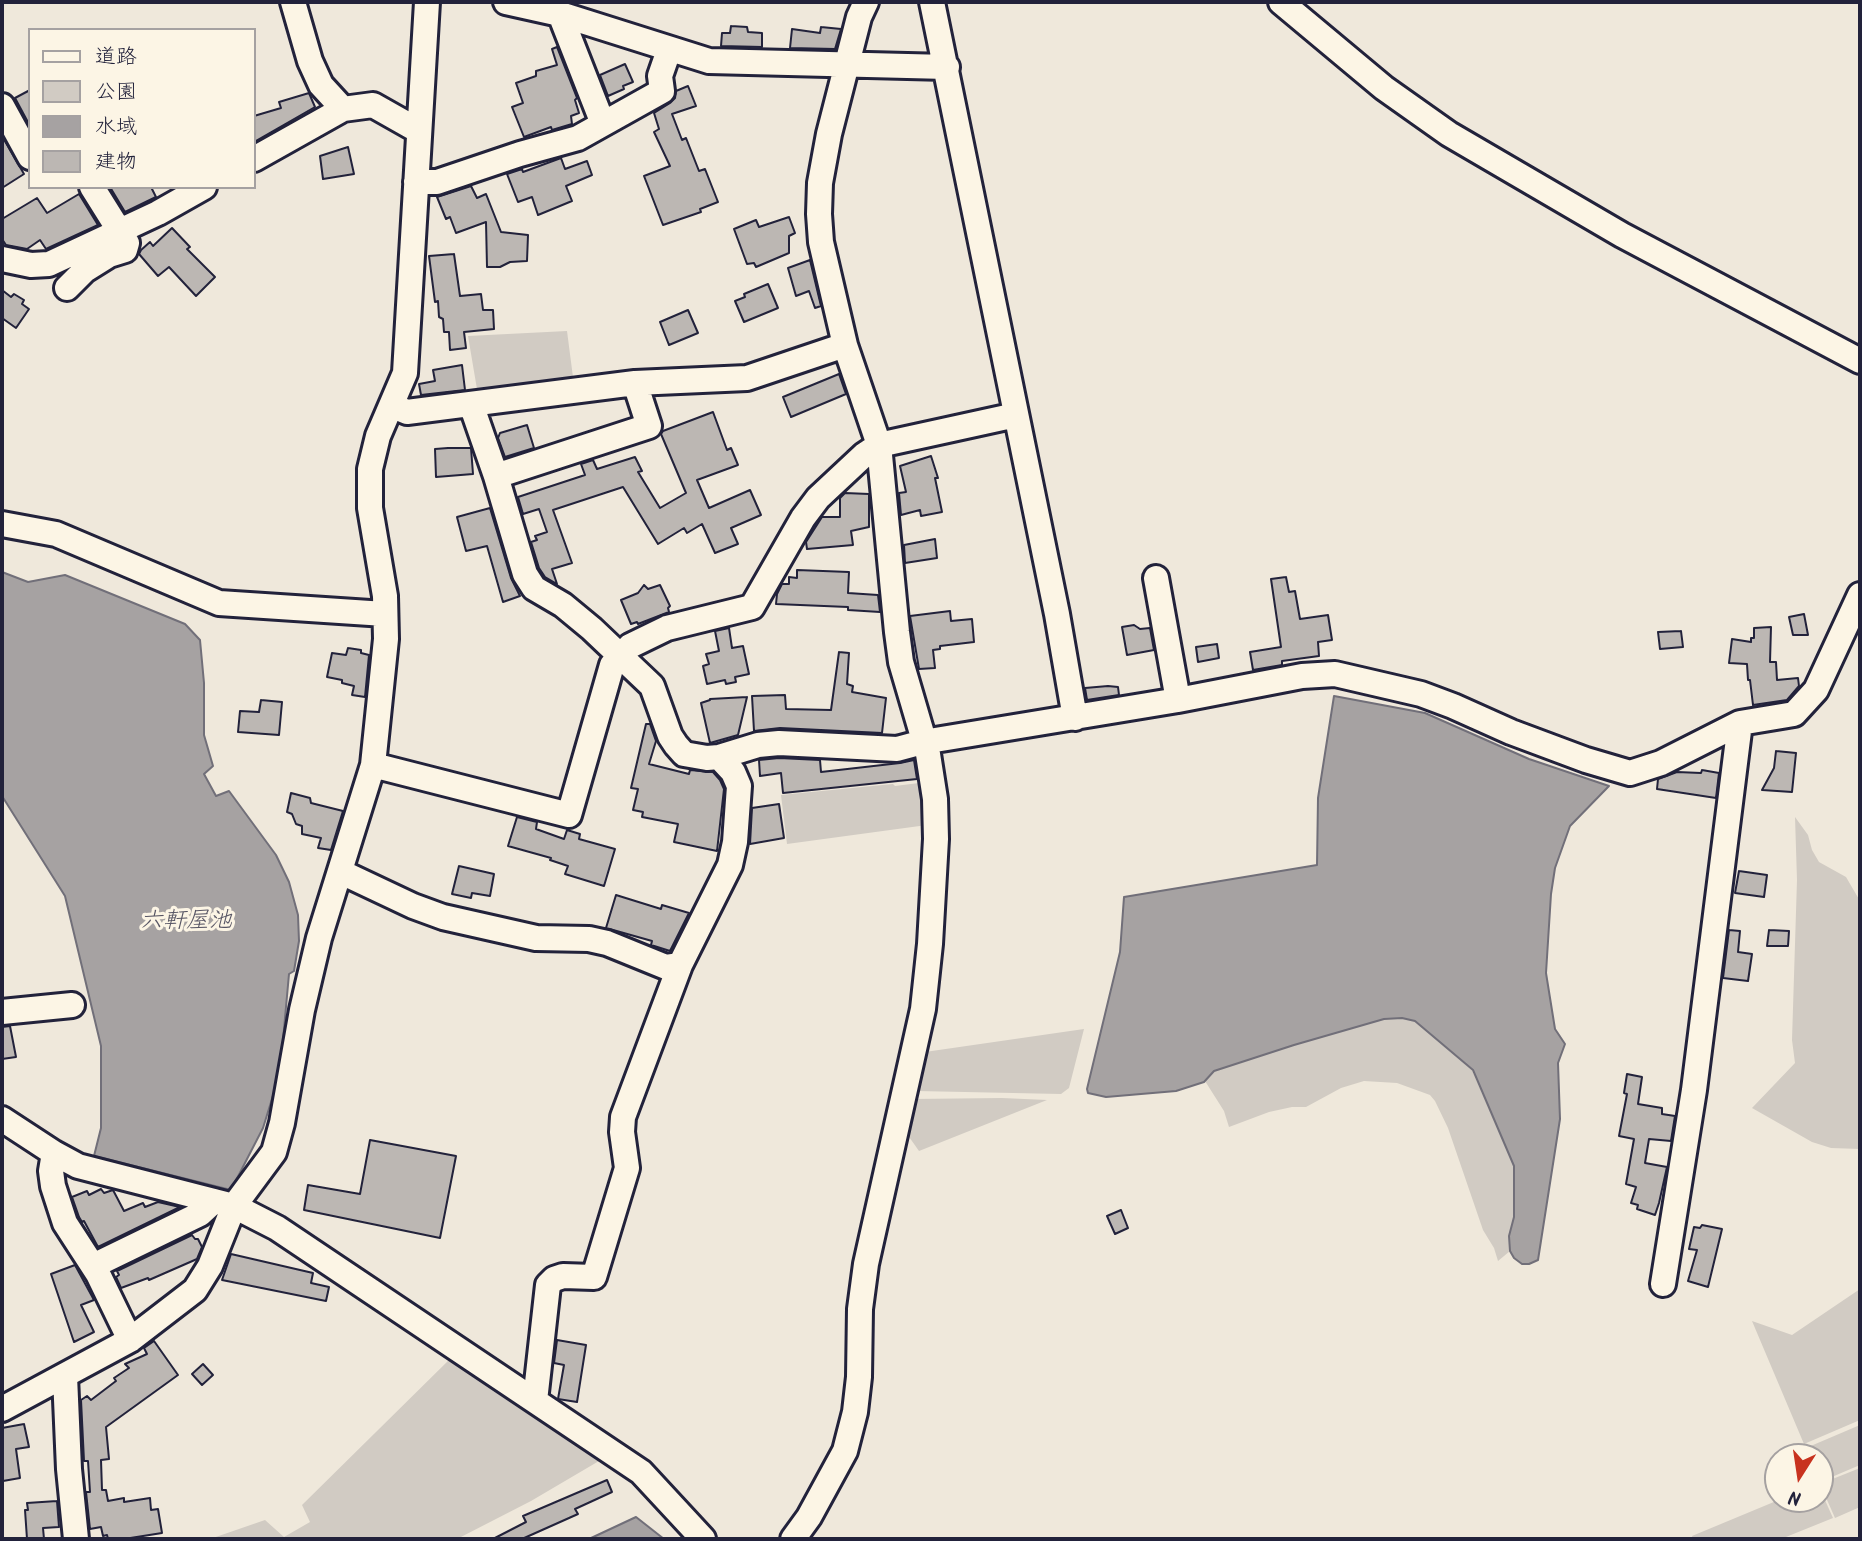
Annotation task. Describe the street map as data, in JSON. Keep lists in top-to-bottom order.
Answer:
{
  "water": ["六軒屋池"],
  "legend": [
    "道路",
    "公園",
    "水域",
    "建物"
  ],
  "north": "bottom"
}
